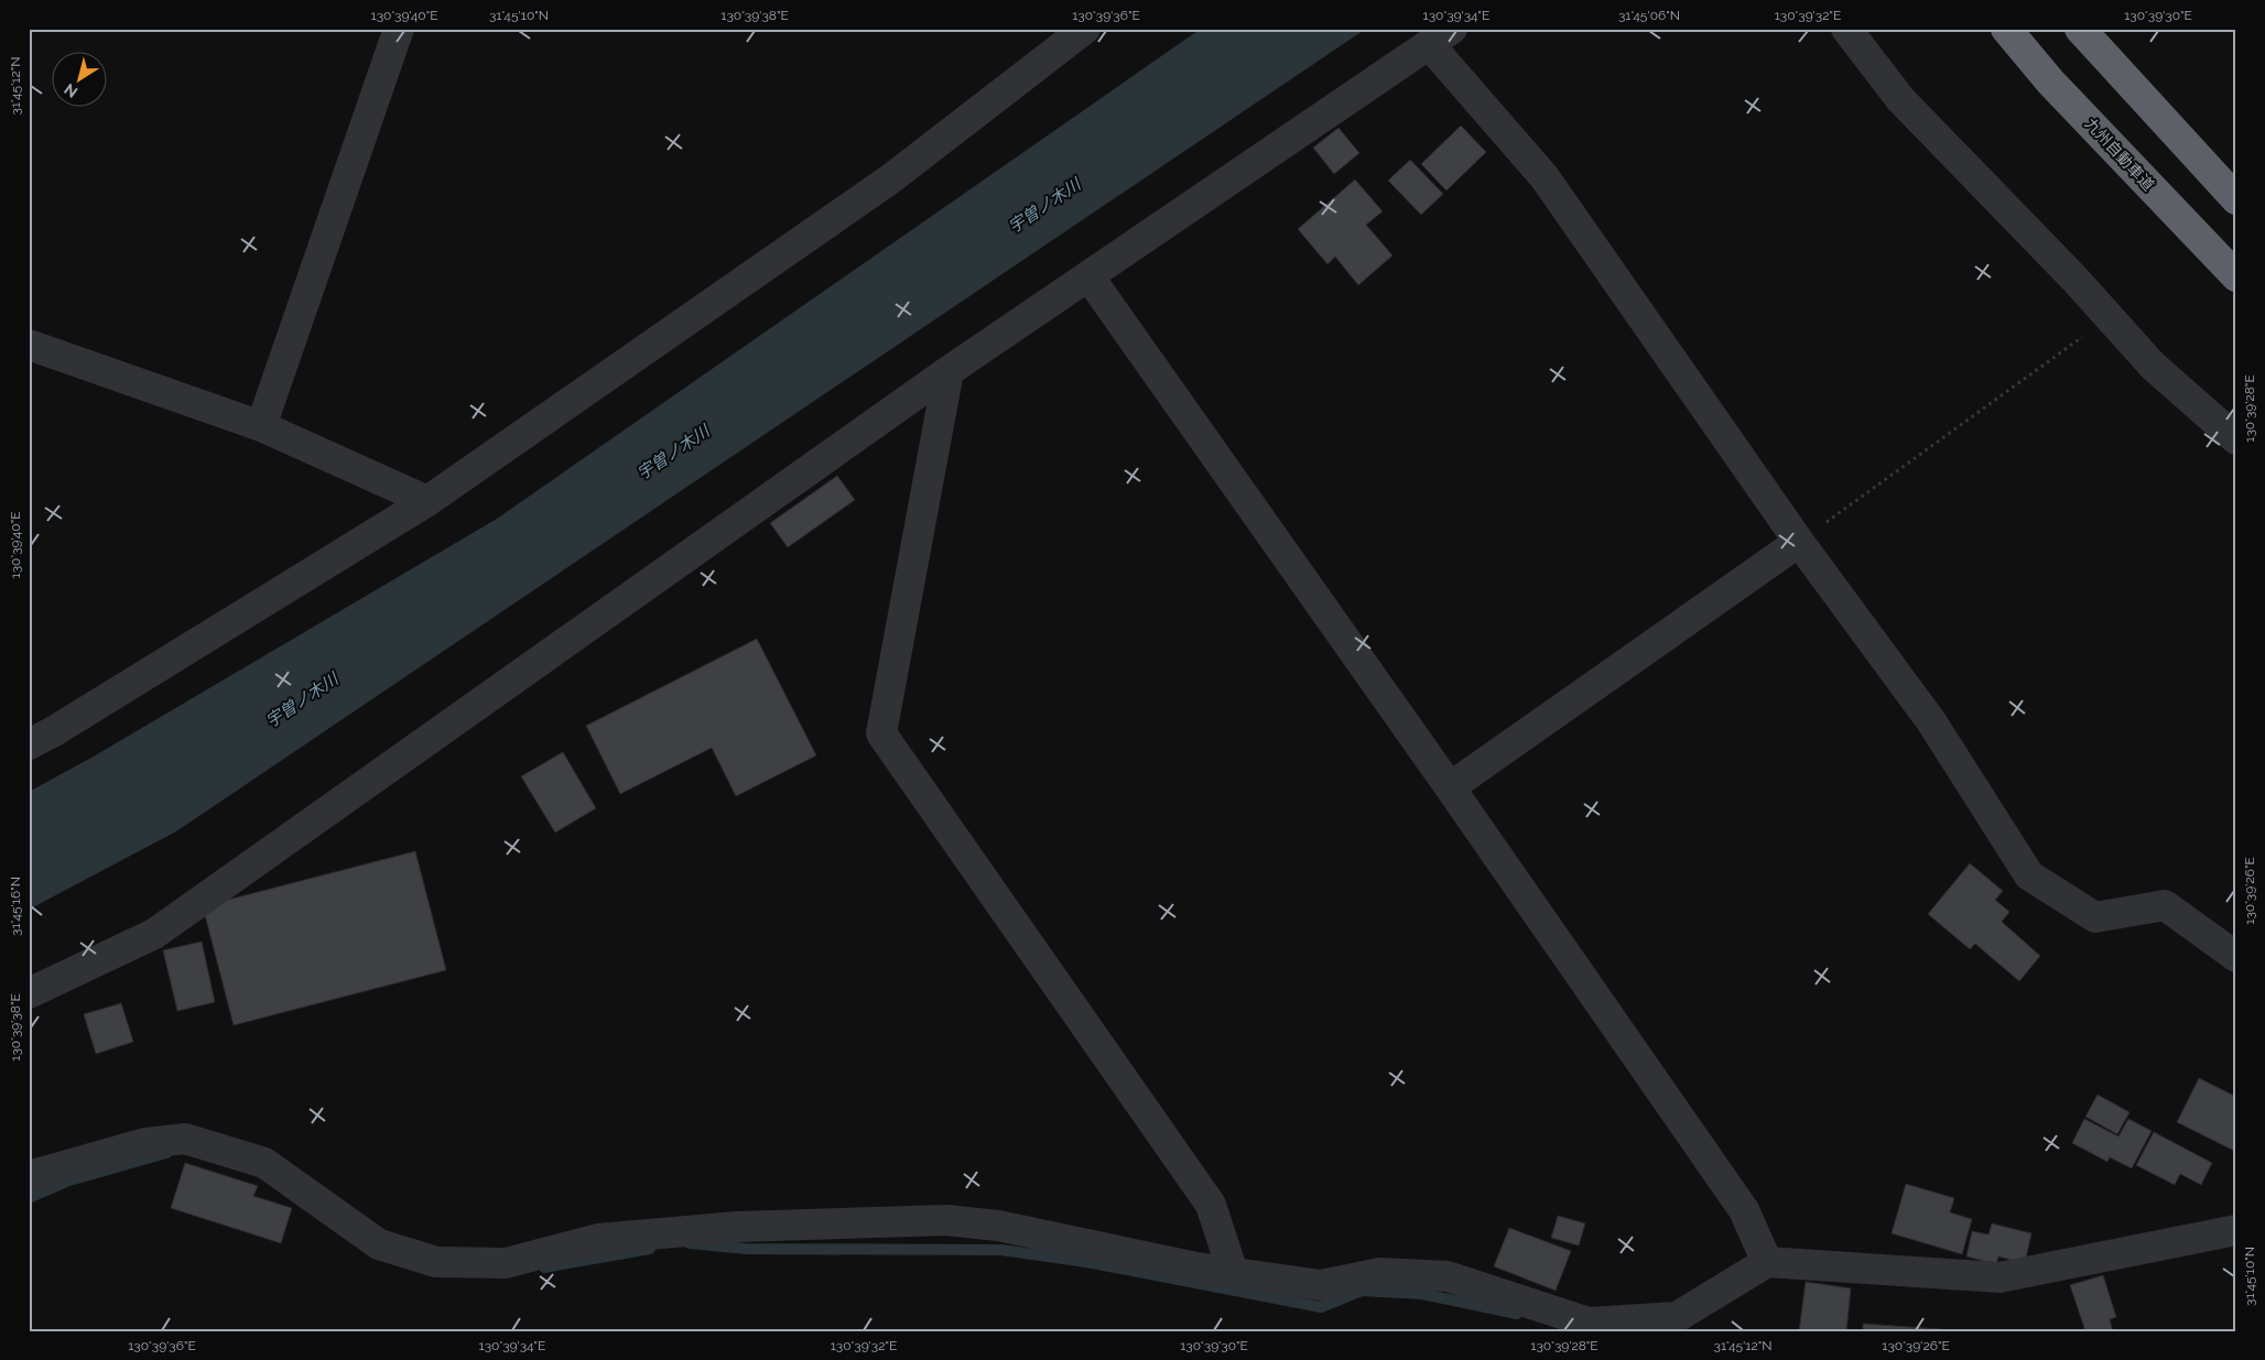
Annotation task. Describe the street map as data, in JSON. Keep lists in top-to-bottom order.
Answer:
{
  "streets": {
    "highway": ["九州自動車道"]
  },
  "water": ["宇曽ノ木川"],
  "north": "bottom left",
  "coordinates": [
    "130°39'40\"E",
    "31°45'10\"N",
    "130°39'38\"E",
    "130°39'36\"E",
    "130°39'34\"E",
    "31°45'06\"N",
    "130°39'32\"E",
    "130°39'30\"E",
    "31°45'12\"N",
    "130°39'28\"E",
    "130°39'26\"E",
    "31°45'16\"N"
  ]
}
